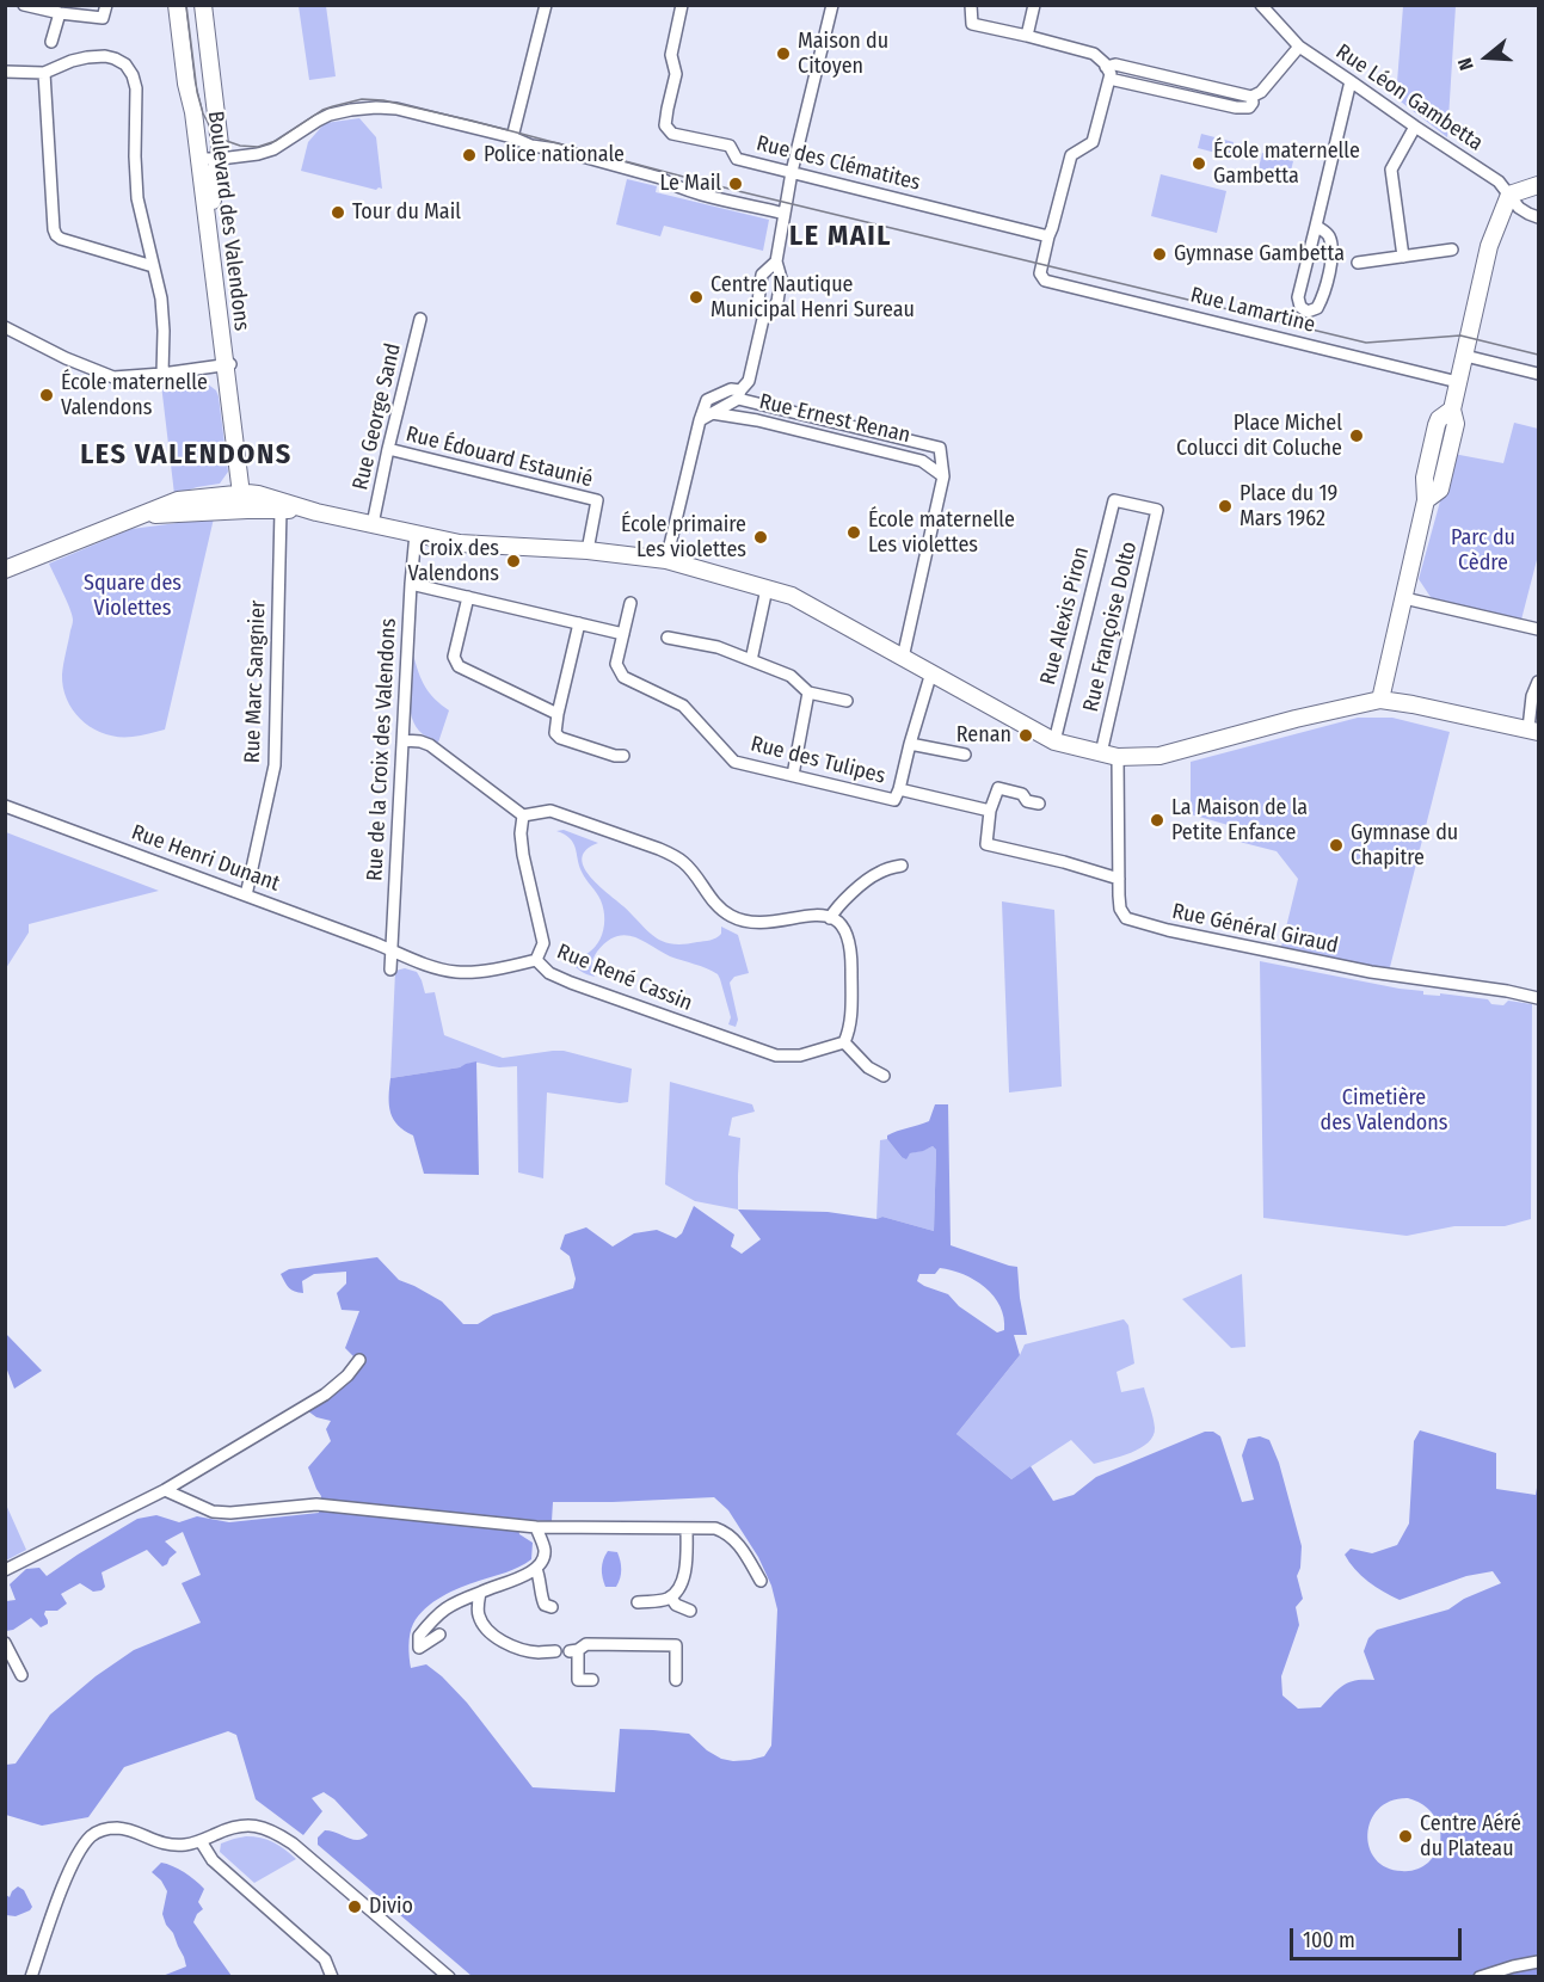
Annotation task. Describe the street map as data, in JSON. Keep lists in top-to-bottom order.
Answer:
{
  "streets": {
    "main road": ["Boulevard des Valendons"],
    "street": [
      "Rue Léon Gambetta",
      "Rue des Clématites",
      "Rue Lamartine",
      "Rue George Sand",
      "Rue Ernest Renan",
      "Rue Édouard Estaunié",
      "Rue Alexis Piron",
      "Rue Françoise Dolto",
      "Rue Marc Sangnier",
      "Rue de la Croix des Valendons",
      "Rue des Tulipes",
      "Rue Henri Dunant",
      "Rue Général Giraud",
      "Rue René Cassin"
    ]
  },
  "crossings": [
    ["Rue Léon Gambetta", "Rue Lamartine"],
    ["Rue des Clématites", "Rue Lamartine"],
    ["Rue George Sand", "Rue Édouard Estaunié"],
    ["Rue Alexis Piron", "Rue Françoise Dolto"],
    ["Rue Marc Sangnier", "Rue Henri Dunant"],
    ["Rue de la Croix des Valendons", "Rue Henri Dunant"],
    ["Rue de la Croix des Valendons", "Rue René Cassin"],
    ["Rue Henri Dunant", "Rue René Cassin"]
  ],
  "districts": ["LE MAIL", "LES VALENDONS"],
  "parks": ["Parc du Cèdre", "Square des Violettes", "Cimetière des Valendons"],
  "places": [
    "Maison du Citoyen",
    "Police nationale",
    "École maternelle Gambetta",
    "Le Mail",
    "Tour du Mail",
    "Gymnase Gambetta",
    "Centre Nautique Municipal Henri Sureau",
    "École maternelle Valendons",
    "Place Michel Colucci dit Coluche",
    "Place du 19 Mars 1962",
    "École maternelle Les violettes",
    "École primaire Les violettes",
    "Croix des Valendons",
    "Renan",
    "La Maison de la Petite Enfance",
    "Gymnase du Chapitre",
    "Centre Aéré du Plateau",
    "Divio"
  ],
  "scale_bar": "100 m",
  "north": "left"
}
